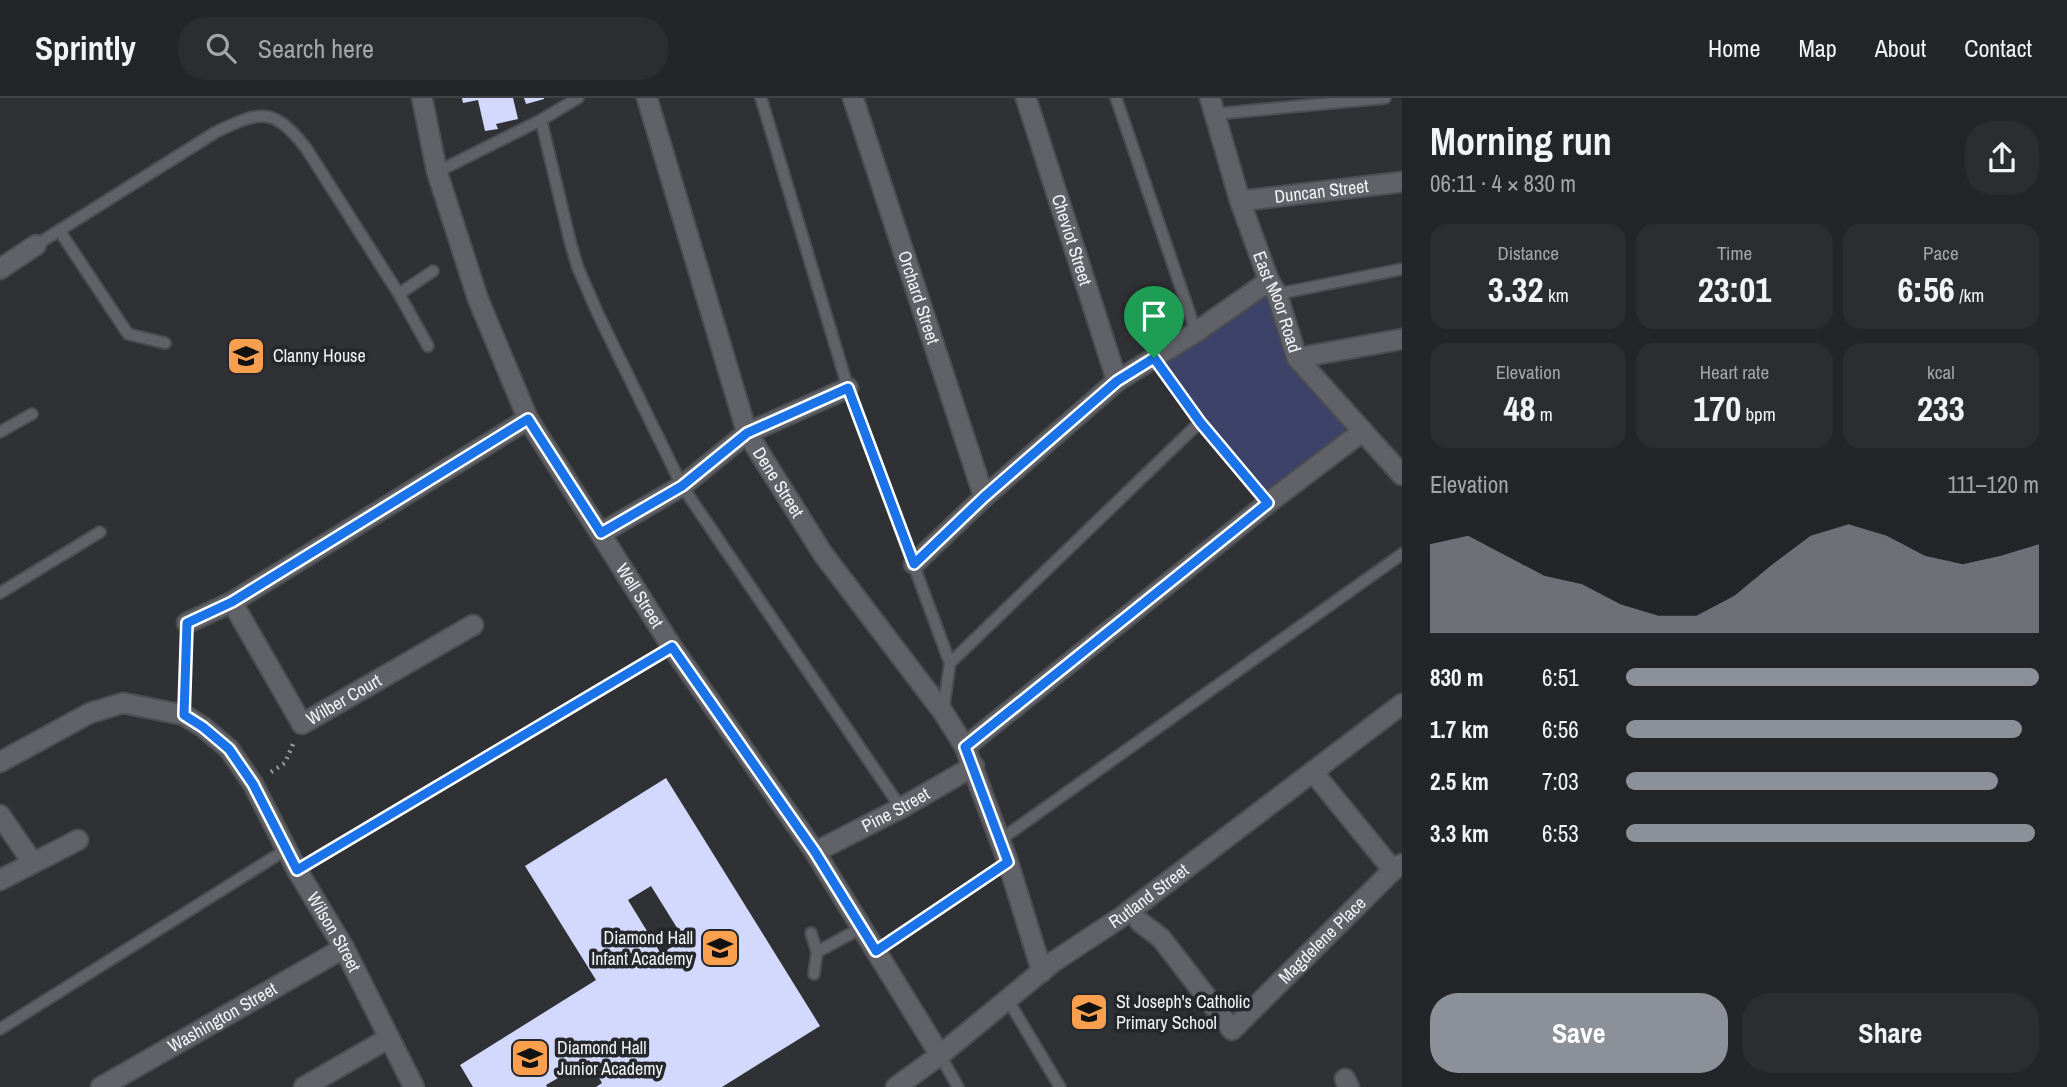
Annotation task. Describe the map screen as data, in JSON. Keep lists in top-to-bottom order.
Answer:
{
  "streets": {
    "street": [
      "Duncan Street",
      "Cheviot Street",
      "Orchard Street",
      "East Moor Road",
      "Dene Street",
      "Well Street",
      "Wilber Court",
      "Pine Street",
      "Rutland Street",
      "Wilson Street",
      "Magdelene Place",
      "Washington Street"
    ]
  },
  "crossings": [
    ["Duncan Street", "East Moor Road"],
    ["Dene Street", "Pine Street"],
    ["Dene Street", "Rutland Street"],
    ["Well Street", "Pine Street"],
    ["Well Street", "Rutland Street"],
    ["Rutland Street", "Magdelene Place"],
    ["Wilson Street", "Washington Street"]
  ],
  "places": {
    "school or university": [
      "Clanny House",
      "Diamond Hall Infant Academy",
      "St Joseph's Catholic Primary School",
      "Diamond Hall Junior Academy"
    ]
  },
  "page": {
    "header": "Sprintly",
    "search": "Search here",
    "nav": [
      "Home",
      "Map",
      "About",
      "Contact"
    ],
    "heading": ["Morning run", "06:11 · 4 × 830 m"],
    "stats": [
      ["Distance", "3.32 km"],
      ["Time", "23:01"],
      ["Pace", "6:56 /km"],
      ["Elevation", "48 m"],
      ["Heart rate", "170 bpm"],
      ["kcal", "233"]
    ],
    "chart": ["Elevation", "111–120 m"],
    "list": [
      {
        "name": "830 m",
        "note": "6:51"
      },
      {
        "name": "1.7 km",
        "note": "6:56"
      },
      {
        "name": "2.5 km",
        "note": "7:03"
      },
      {
        "name": "3.3 km",
        "note": "6:53"
      }
    ],
    "buttons": ["Save", "Share"]
  }
}
